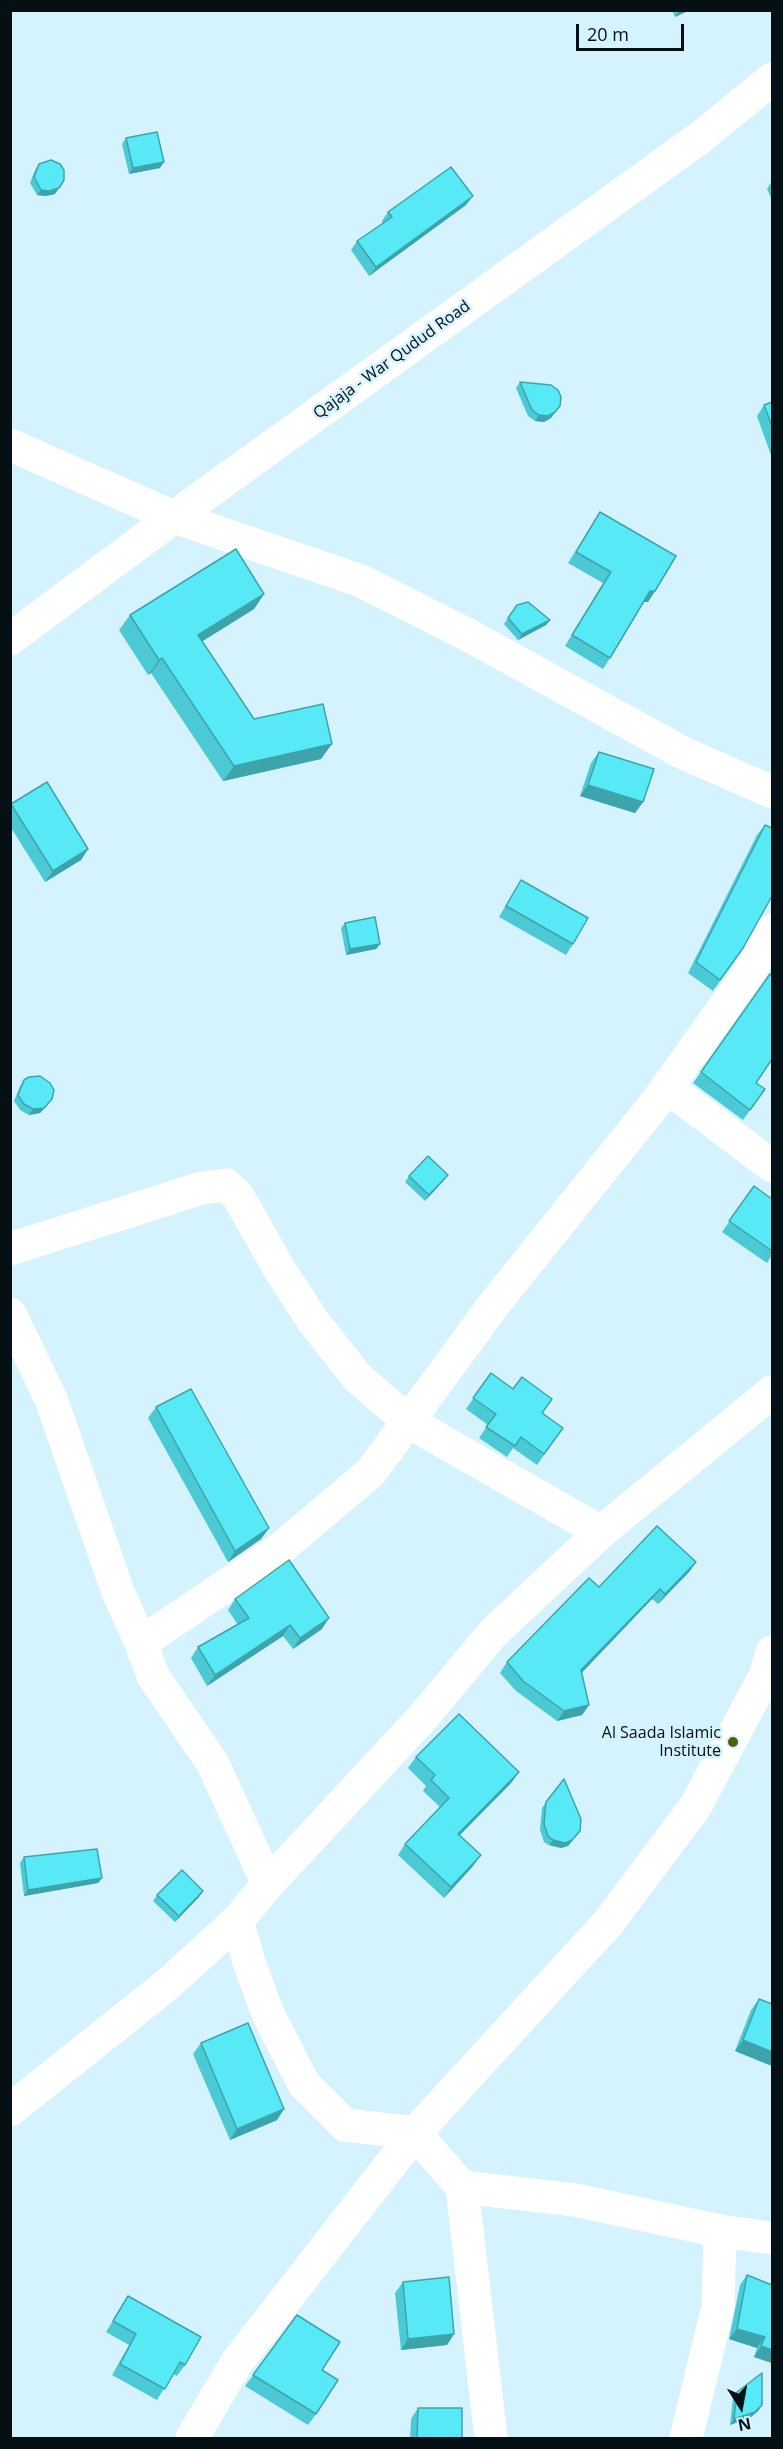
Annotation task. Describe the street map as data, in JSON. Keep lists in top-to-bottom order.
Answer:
{
  "streets": {
    "street": ["Qajaja - War Qudud Road"]
  },
  "places": ["Al Saada Islamic Institute"],
  "scale_bar": "20 m",
  "north": "bottom"
}
